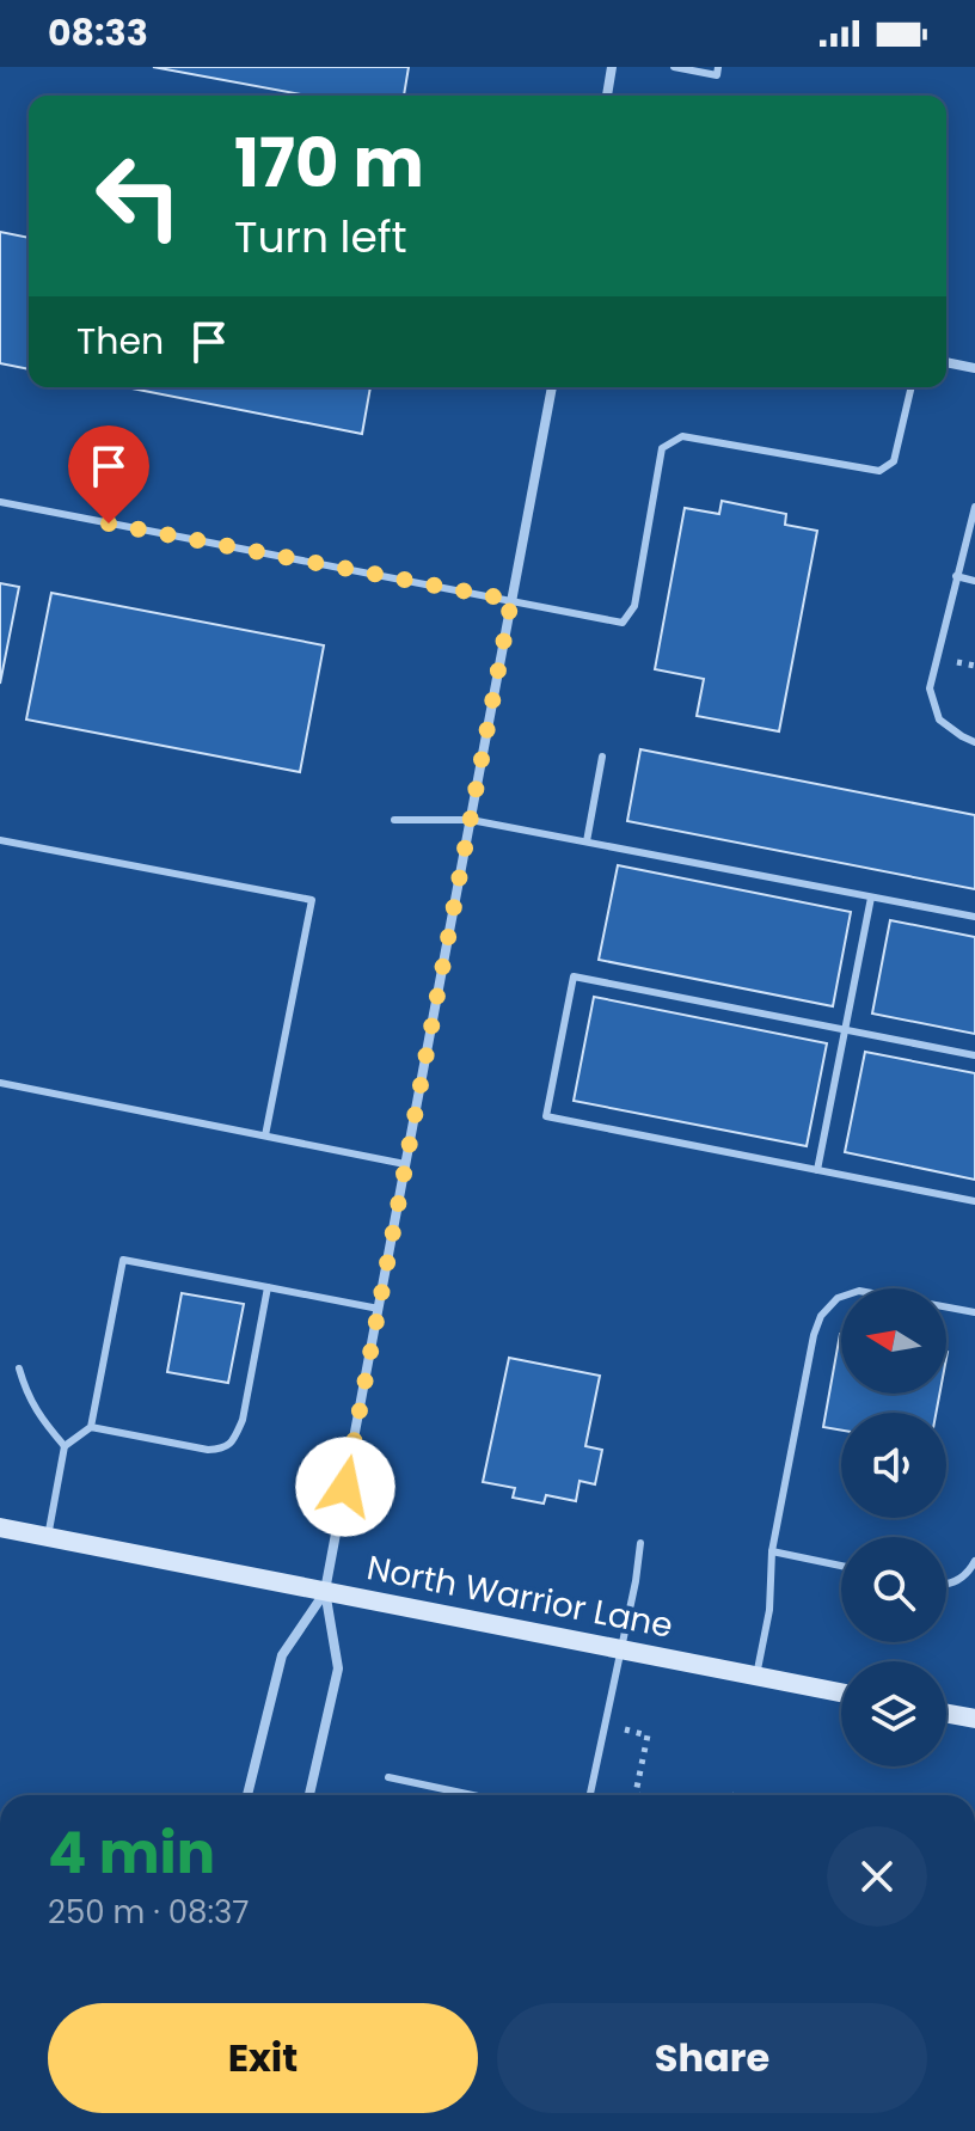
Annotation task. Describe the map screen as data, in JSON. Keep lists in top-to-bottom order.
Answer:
{
  "streets": {
    "street": ["North Warrior Lane"]
  },
  "north": "left",
  "page": {
    "status": "08:33",
    "turn": ["170 m", "Turn left"],
    "then": "Then",
    "heading": ["4 min", "250 m · 08:37"],
    "buttons": ["Exit", "Share"]
  }
}
